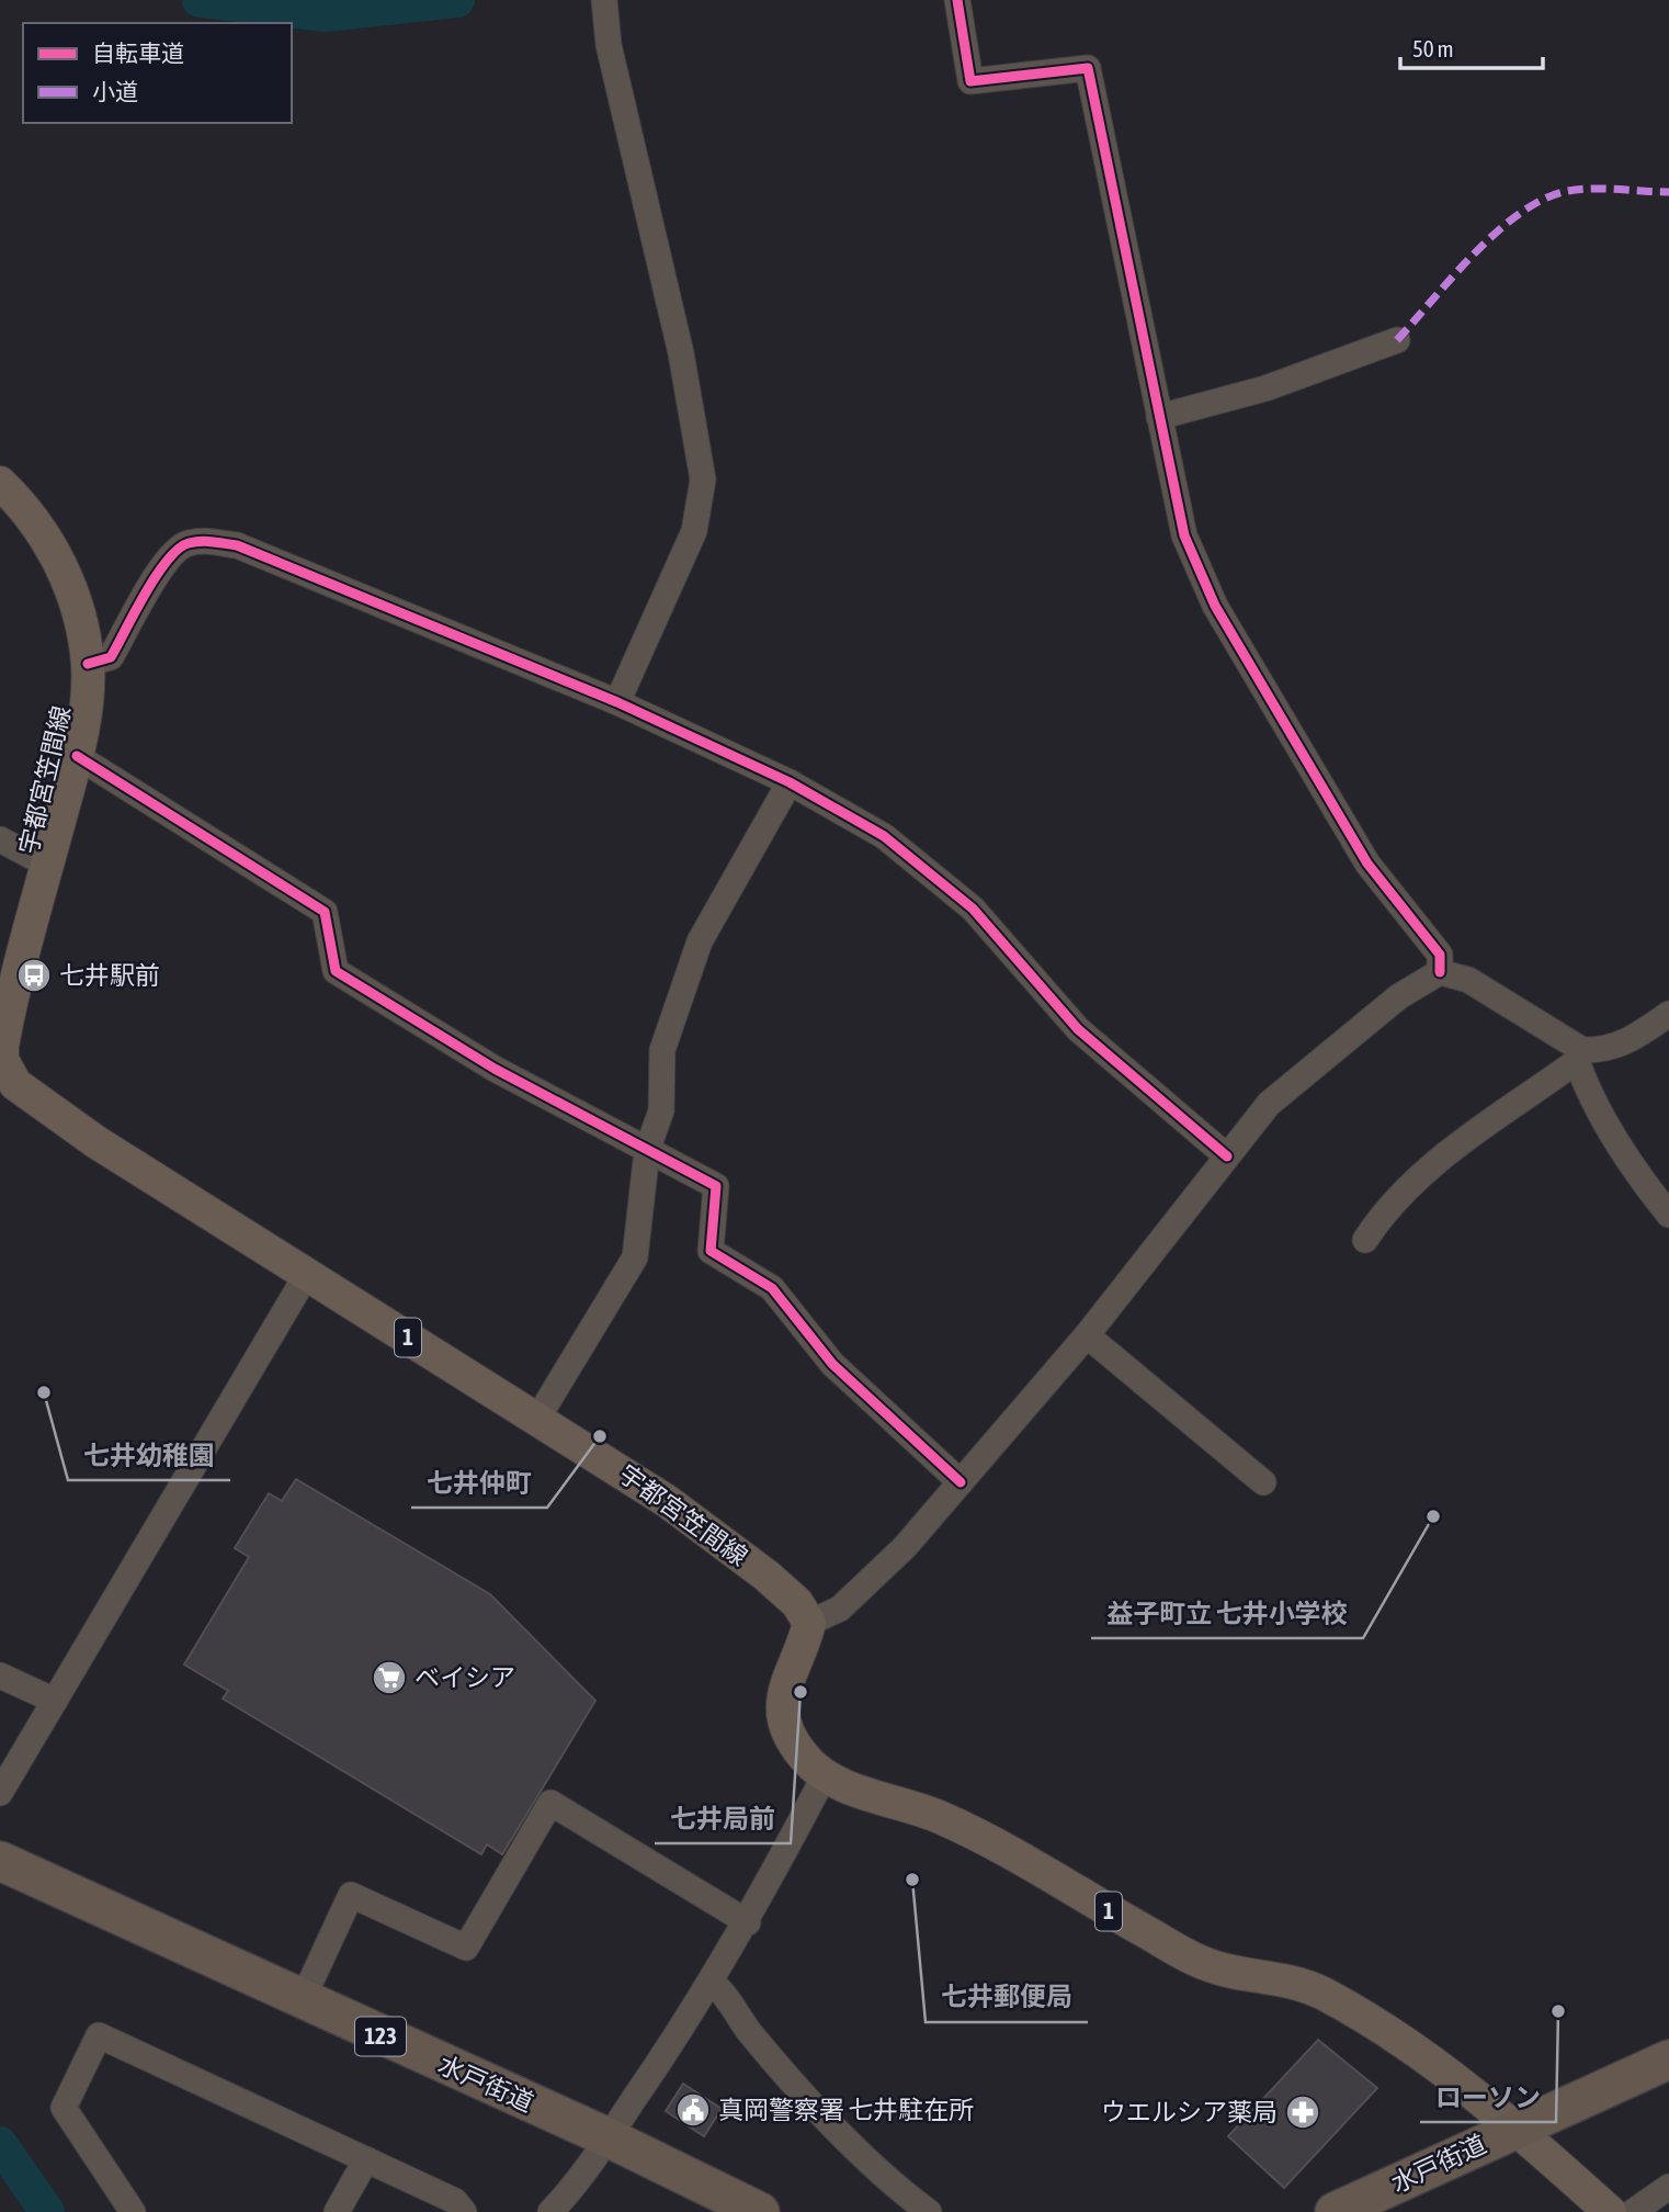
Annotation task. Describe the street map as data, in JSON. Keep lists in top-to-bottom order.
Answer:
{
  "streets": {
    "highway": ["123", "水戸街道"],
    "main road": ["宇都宮笠間線", "1"]
  },
  "crossings": [
    ["宇都宮笠間線", "1"],
    ["1", "水戸街道"]
  ],
  "places": {
    "bus stop": ["七井駅前"],
    "other": [
      "七井幼稚園",
      "七井仲町",
      "益子町立 七井小学校",
      "七井局前",
      "七井郵便局",
      "ローソン"
    ],
    "supermarket": ["ベイシア"],
    "public building": ["真岡警察署 七井駐在所"],
    "pharmacy": ["ウエルシア薬局"]
  },
  "legend": ["自転車道", "小道"],
  "scale_bar": "50 m"
}
